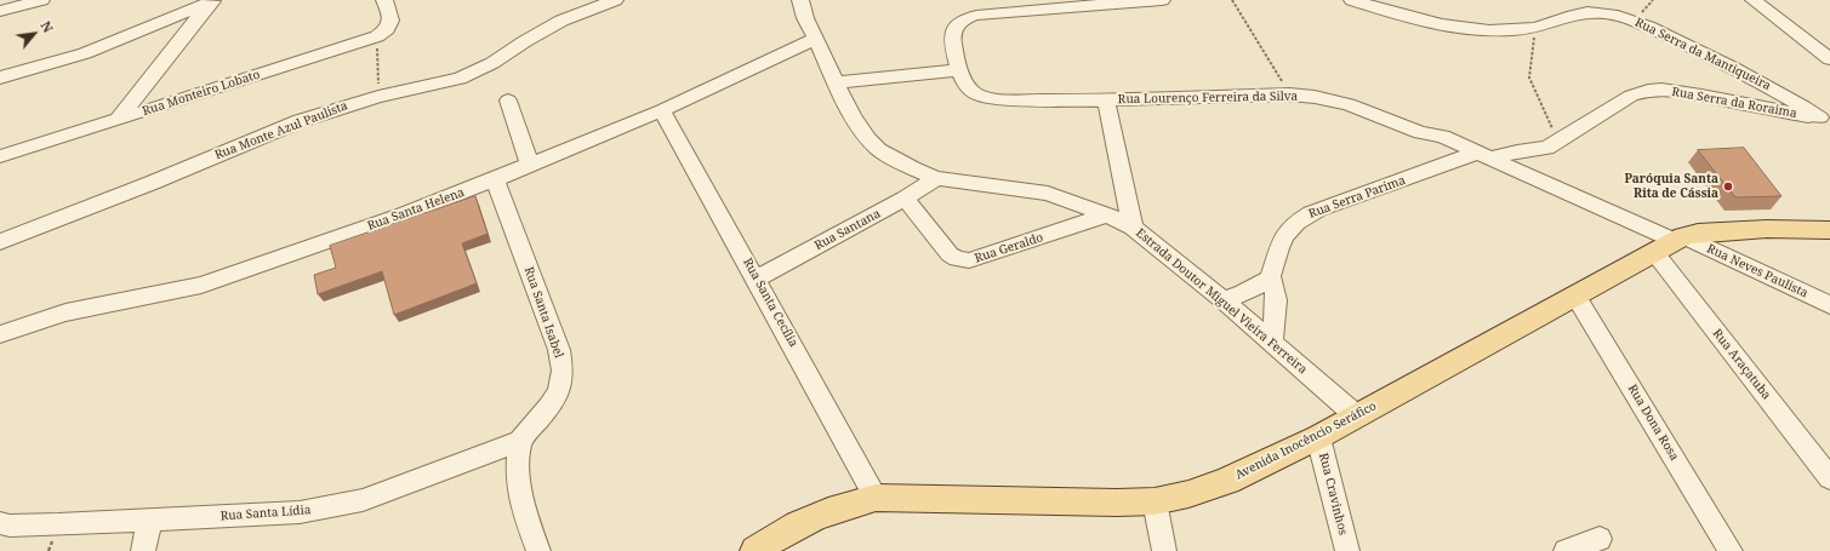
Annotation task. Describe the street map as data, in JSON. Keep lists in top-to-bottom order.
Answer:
{
  "streets": {
    "main road": ["Avenida Inocêncio Seráfico"],
    "street": [
      "Rua Serra da Mantiqueira",
      "Rua Monteiro Lobato",
      "Rua Lourenço Ferreira da Silva",
      "Rua Serra da Roraima",
      "Rua Monte Azul Paulista",
      "Rua Serra Parima",
      "Rua Santa Helena",
      "Rua Santana",
      "Rua Geraldo",
      "Rua Neves Paulista",
      "Estrada Doutor Miguel Vieira Ferreira",
      "Rua Santa Cecília",
      "Rua Santa Isabel",
      "Rua Araçatuba",
      "Rua Dona Rosa",
      "Rua Cravinhos",
      "Rua Santa Lídia"
    ]
  },
  "crossings": [
    ["Rua Serra da Mantiqueira", "Rua Serra da Roraima"],
    ["Rua Lourenço Ferreira da Silva", "Rua Serra da Roraima"],
    ["Rua Lourenço Ferreira da Silva", "Rua Serra Parima"],
    ["Rua Lourenço Ferreira da Silva", "Rua Neves Paulista"],
    ["Rua Lourenço Ferreira da Silva", "Rua Araçatuba"],
    ["Rua Lourenço Ferreira da Silva", "Avenida Inocêncio Seráfico"],
    ["Rua Serra da Roraima", "Rua Serra Parima"],
    ["Rua Serra Parima", "Estrada Doutor Miguel Vieira Ferreira"],
    ["Rua Santa Helena", "Estrada Doutor Miguel Vieira Ferreira"],
    ["Rua Santa Helena", "Rua Santa Cecília"],
    ["Rua Santa Helena", "Rua Santa Isabel"],
    ["Rua Santana", "Rua Geraldo"],
    ["Rua Santana", "Estrada Doutor Miguel Vieira Ferreira"],
    ["Rua Santana", "Rua Santa Cecília"],
    ["Rua Geraldo", "Estrada Doutor Miguel Vieira Ferreira"],
    ["Rua Neves Paulista", "Rua Araçatuba"],
    ["Rua Neves Paulista", "Avenida Inocêncio Seráfico"],
    ["Estrada Doutor Miguel Vieira Ferreira", "Avenida Inocêncio Seráfico"],
    ["Rua Santa Cecília", "Avenida Inocêncio Seráfico"],
    ["Rua Santa Isabel", "Rua Santa Lídia"],
    ["Rua Araçatuba", "Avenida Inocêncio Seráfico"],
    ["Rua Dona Rosa", "Avenida Inocêncio Seráfico"],
    ["Avenida Inocêncio Seráfico", "Rua Cravinhos"]
  ],
  "places": ["Paróquia Santa Rita de Cássia"],
  "north": "top right"
}
